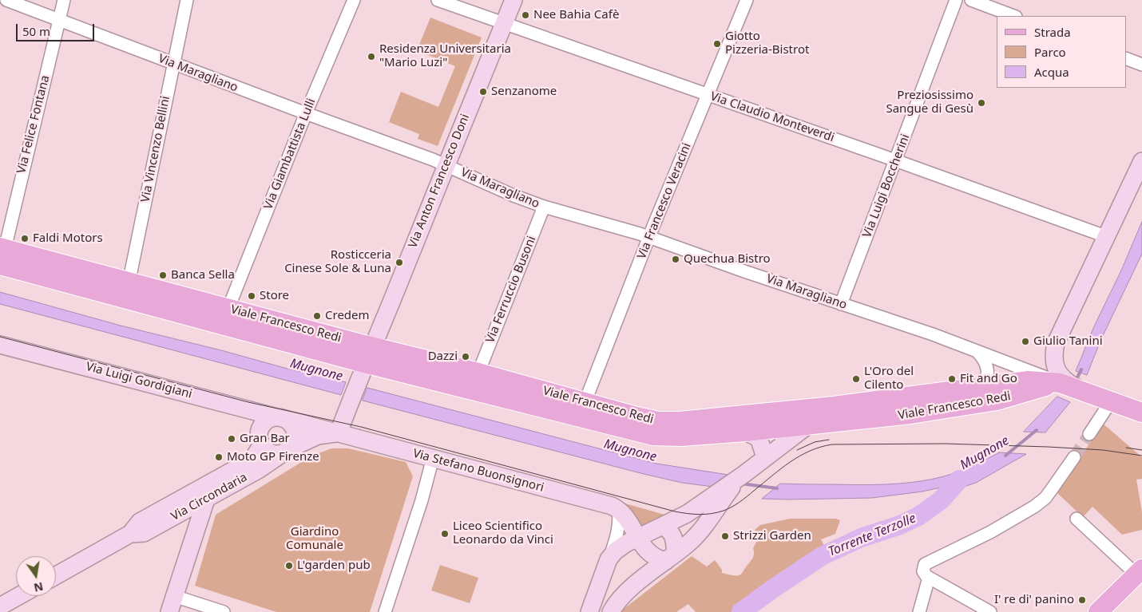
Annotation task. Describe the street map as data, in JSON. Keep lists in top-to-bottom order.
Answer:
{
  "streets": {
    "main road": ["Viale Francesco Redi"],
    "street": [
      "Via Maragliano",
      "Via Claudio Monteverdi",
      "Via Felice Fontana",
      "Via Vincenzo Bellini",
      "Via Giambattista Lulli",
      "Via Anton Francesco Doni",
      "Via Luigi Boccherini",
      "Via Francesco Veracini",
      "Via Ferruccio Busoni",
      "Via Luigi Gordigiani",
      "Via Stefano Buonsignori",
      "Via Circondaria"
    ]
  },
  "crossings": [
    ["Via Maragliano", "Via Felice Fontana"],
    ["Via Maragliano", "Via Vincenzo Bellini"],
    ["Via Maragliano", "Via Giambattista Lulli"],
    ["Via Maragliano", "Via Anton Francesco Doni"],
    ["Via Maragliano", "Via Luigi Boccherini"],
    ["Via Maragliano", "Via Francesco Veracini"],
    ["Via Maragliano", "Via Ferruccio Busoni"],
    ["Via Maragliano", "Viale Francesco Redi"],
    ["Via Claudio Monteverdi", "Via Anton Francesco Doni"],
    ["Via Claudio Monteverdi", "Via Luigi Boccherini"],
    ["Via Claudio Monteverdi", "Via Francesco Veracini"],
    ["Via Felice Fontana", "Viale Francesco Redi"],
    ["Via Vincenzo Bellini", "Viale Francesco Redi"],
    ["Via Giambattista Lulli", "Viale Francesco Redi"],
    ["Via Anton Francesco Doni", "Viale Francesco Redi"],
    ["Via Anton Francesco Doni", "Via Stefano Buonsignori"],
    ["Via Francesco Veracini", "Viale Francesco Redi"],
    ["Via Ferruccio Busoni", "Viale Francesco Redi"],
    ["Via Luigi Gordigiani", "Via Stefano Buonsignori"],
    ["Via Luigi Gordigiani", "Via Circondaria"],
    ["Via Stefano Buonsignori", "Via Circondaria"]
  ],
  "water": ["Mugnone", "Torrente Terzolle"],
  "parks": ["Giardino Comunale"],
  "places": [
    "Nee Bahia Cafè",
    "Giotto Pizzeria-Bistrot",
    "Residenza Universitaria \"Mario Luzi\"",
    "Senzanome",
    "Preziosissimo Sangue di Gesù",
    "Faldi Motors",
    "Quechua Bistro",
    "Rosticceria Cinese Sole & Luna",
    "Banca Sella",
    "Store",
    "Credem",
    "Giulio Tanini",
    "Dazzi",
    "L'Oro del Cilento",
    "Fit and Go",
    "Gran Bar",
    "Moto GP Firenze",
    "Liceo Scientifico Leonardo da Vinci",
    "Strizzi Garden",
    "L'garden pub",
    "I' re di' panino"
  ],
  "legend": ["Strada", "Parco", "Acqua"],
  "scale_bar": "50 m",
  "north": "bottom"
}
